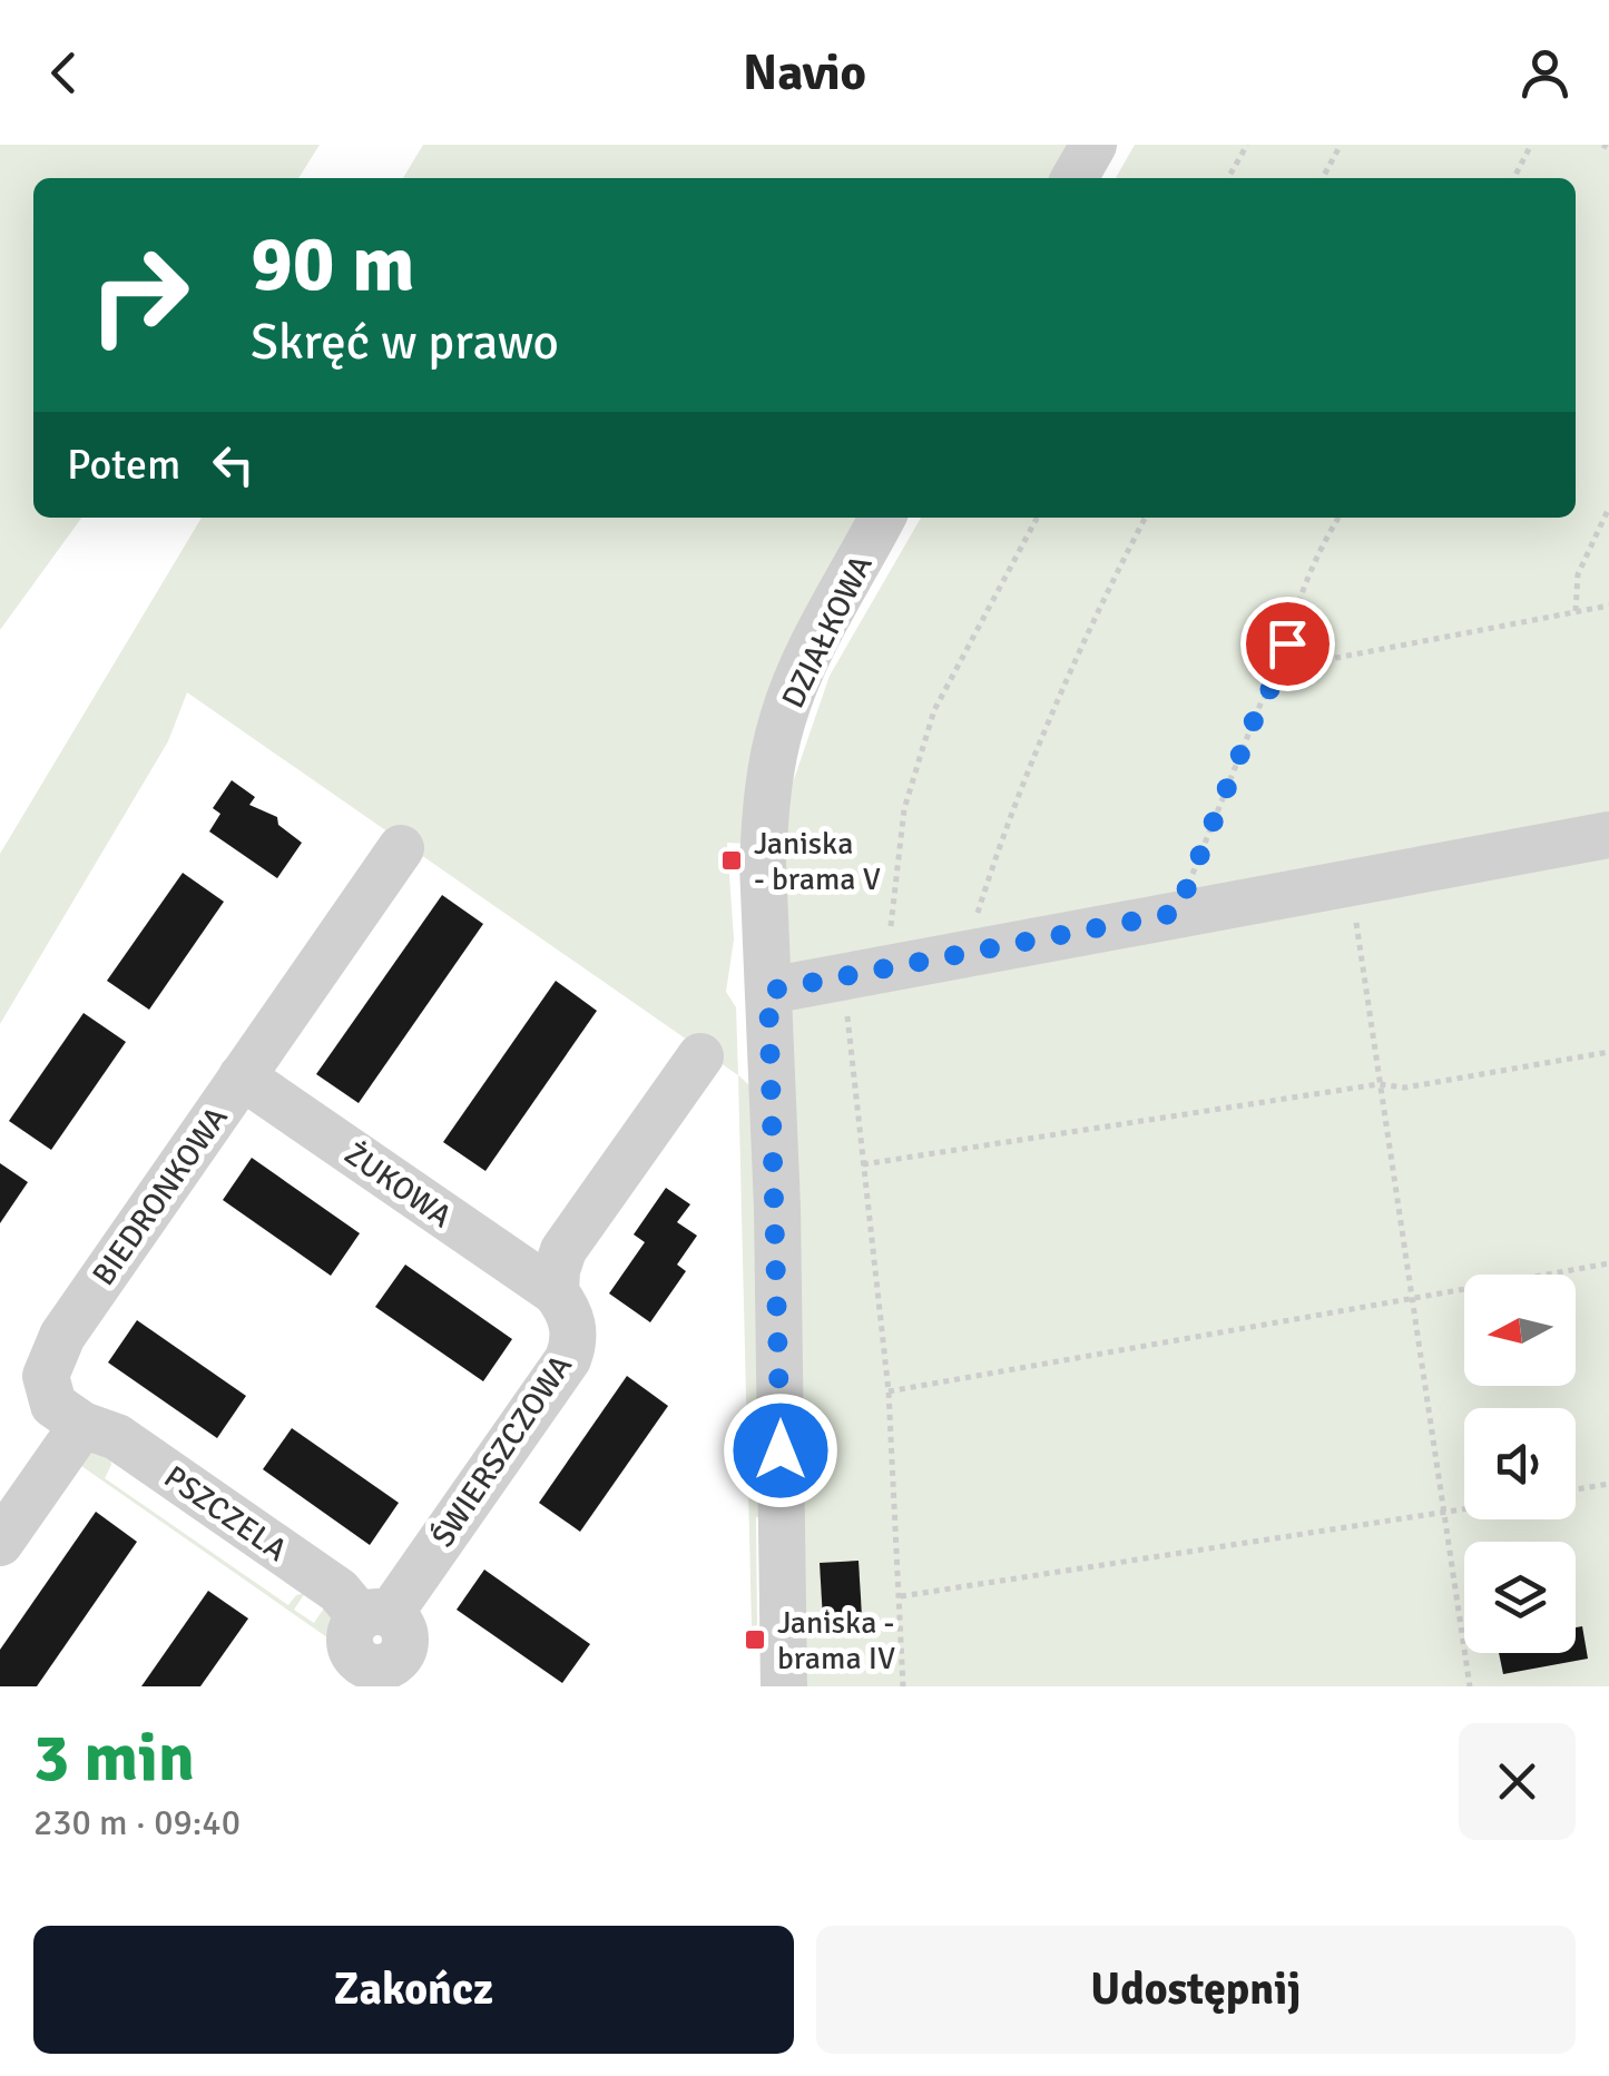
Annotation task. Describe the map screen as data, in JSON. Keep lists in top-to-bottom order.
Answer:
{
  "streets": {
    "street": [
      "DZIAŁKOWA",
      "ŻUKOWA",
      "BIEDRONKOWA",
      "ŚWIERSZCZOWA",
      "PSZCZELA"
    ]
  },
  "crossings": [
    ["ŻUKOWA", "BIEDRONKOWA"],
    ["ŻUKOWA", "ŚWIERSZCZOWA"],
    ["BIEDRONKOWA", "PSZCZELA"],
    ["ŚWIERSZCZOWA", "PSZCZELA"]
  ],
  "places": {
    "transit": ["Janiska - brama V", "Janiska - brama IV"]
  },
  "north": "left",
  "page": {
    "header": "Navio",
    "turn": ["90 m", "Skręć w prawo"],
    "then": "Potem",
    "heading": ["3 min", "230 m · 09:40"],
    "buttons": ["Zakończ", "Udostępnij"]
  }
}
